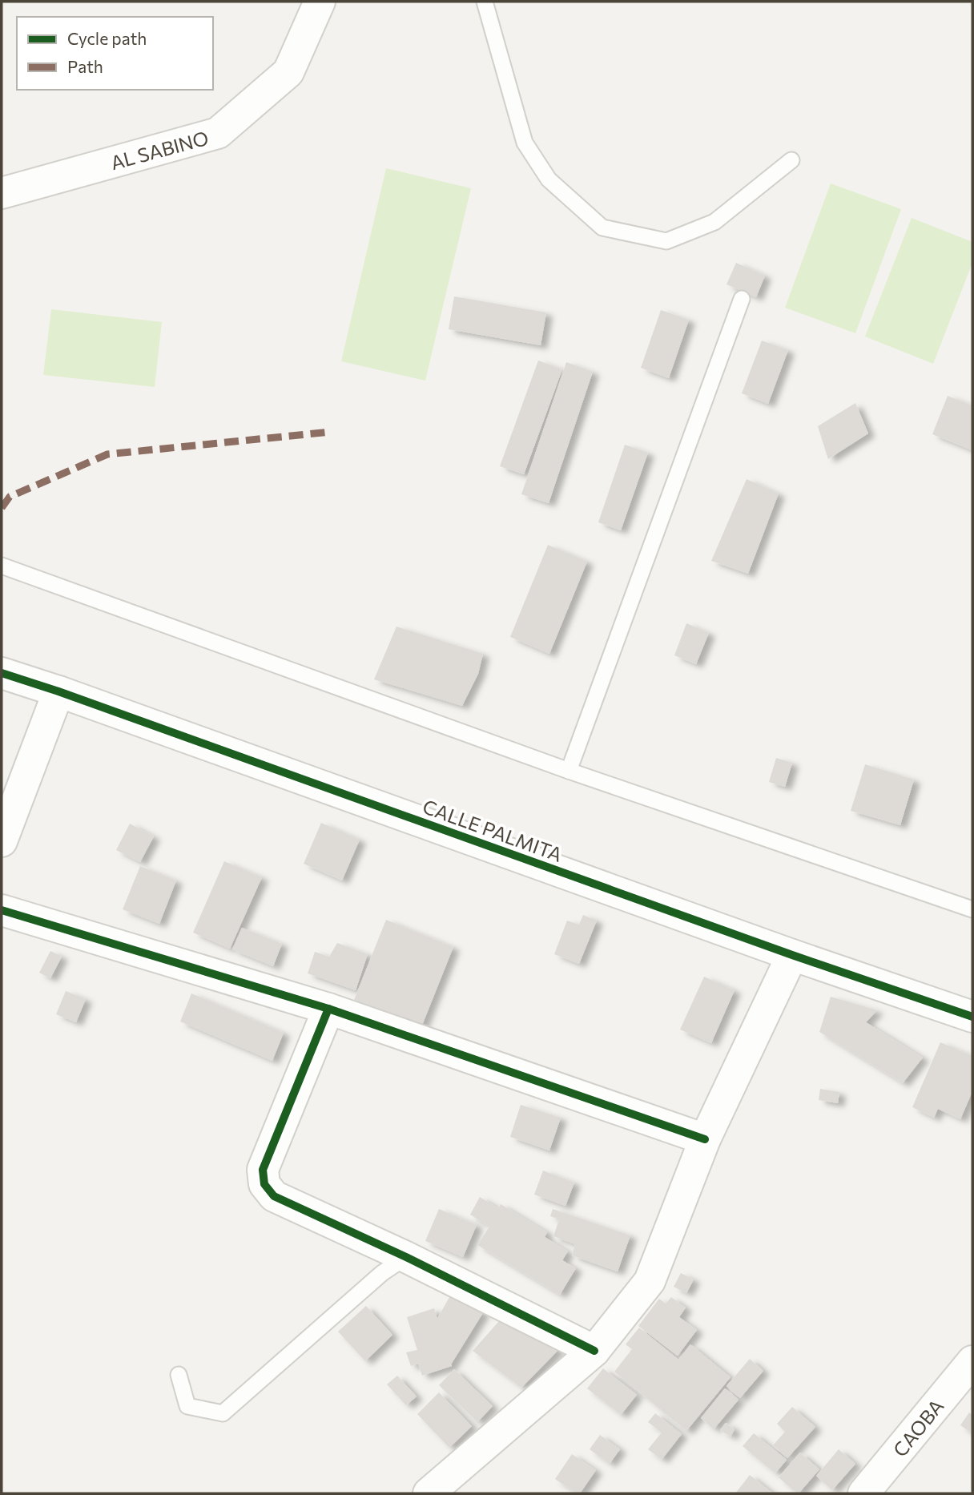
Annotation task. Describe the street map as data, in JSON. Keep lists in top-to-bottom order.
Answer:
{
  "streets": {
    "street": ["AL SABINO", "CALLE PALMITA", "CAOBA"]
  },
  "legend": ["Cycle path", "Path"]
}
